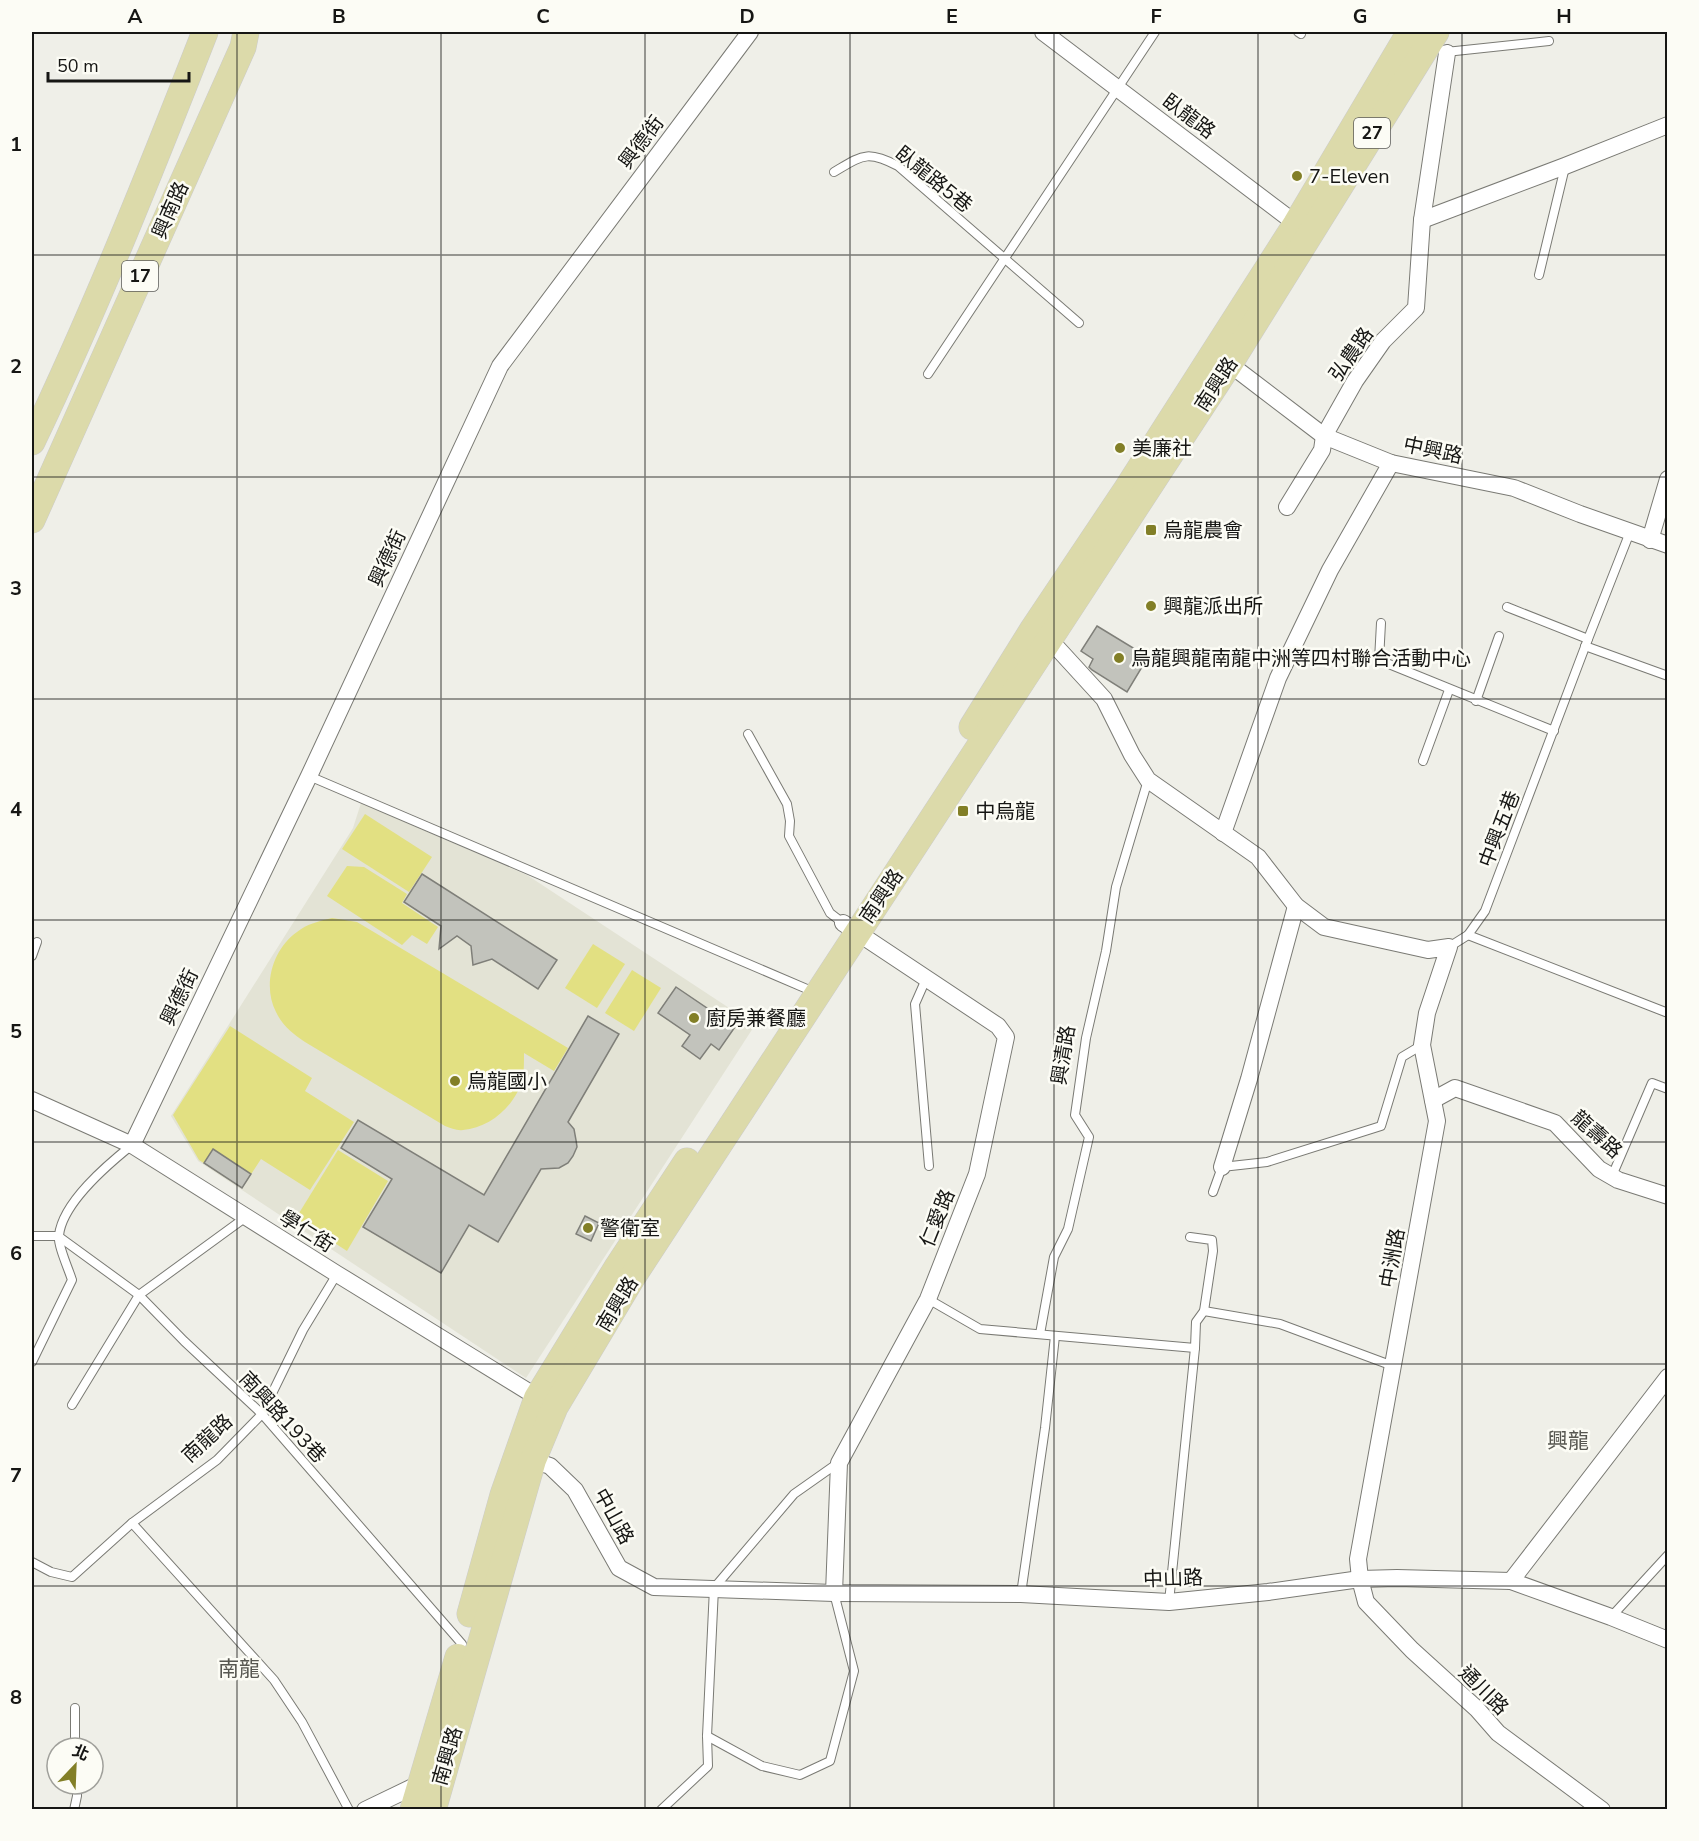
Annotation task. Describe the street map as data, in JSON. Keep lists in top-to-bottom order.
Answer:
{
  "streets": {
    "main road": [
      "27",
      "興南路",
      "17",
      "南興路"
    ],
    "street": [
      "臥龍路",
      "興德街",
      "弘農路",
      "中興路",
      "龍壽路",
      "仁愛路",
      "學仁街",
      "中洲路",
      "中山路",
      "通川路"
    ],
    "lane": [
      "臥龍路5巷",
      "中興五巷",
      "興清路",
      "南興路193巷",
      "南龍路"
    ]
  },
  "crossings": [
    ["臥龍路", "南興路"],
    ["興德街", "學仁街"],
    ["弘農路", "南興路"],
    ["弘農路", "中興路"],
    ["南興路", "中興路"],
    ["南興路", "仁愛路"],
    ["南興路", "學仁街"],
    ["南興路", "南興路193巷"],
    ["南興路", "中山路"],
    ["中興路", "中興五巷"],
    ["中興五巷", "中洲路"],
    ["龍壽路", "中洲路"],
    ["仁愛路", "中山路"],
    ["學仁街", "南龍路"],
    ["中洲路", "中山路"],
    ["中洲路", "通川路"],
    ["南興路193巷", "南龍路"],
    ["中山路", "通川路"]
  ],
  "districts": ["興龍", "南龍"],
  "places": {
    "other": [
      "7-Eleven",
      "美廉社",
      "興龍派出所",
      "烏龍興龍南龍中洲等四村聯合活動中心",
      "廚房兼餐廳",
      "烏龍國小",
      "警衛室"
    ],
    "transit": ["烏龍農會", "中烏龍"]
  },
  "scale_bar": "50 m",
  "north": "top right",
  "grid": {
    "columns": [
      "A",
      "B",
      "C",
      "D",
      "E",
      "F",
      "G",
      "H"
    ],
    "rows": [
      "1",
      "2",
      "3",
      "4",
      "5",
      "6",
      "7",
      "8"
    ]
  }
}
